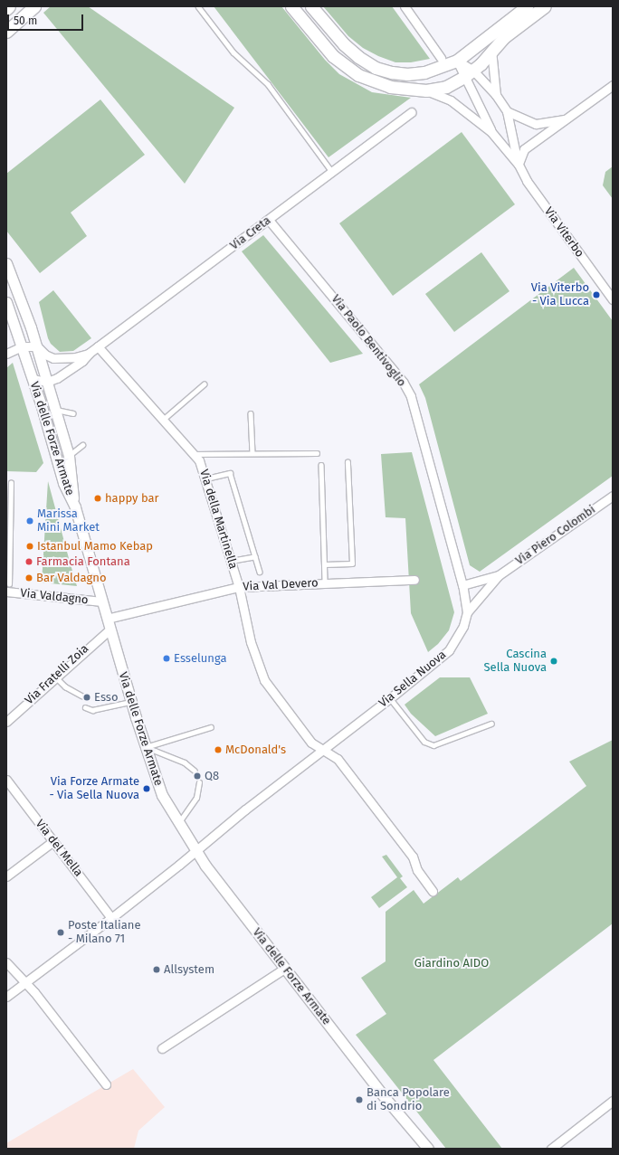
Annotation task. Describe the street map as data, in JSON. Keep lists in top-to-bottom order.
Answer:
{
  "streets": {
    "street": [
      "Via Viterbo",
      "Via Creta",
      "Via Paolo Bentivoglio",
      "Via delle Forze Armate",
      "Via della Martinella",
      "Via Piero Colombi",
      "Via Val Devero",
      "Via Valdagno",
      "Via Fratelli Zoia",
      "Via Sella Nuova",
      "Via del Mella"
    ]
  },
  "crossings": [
    ["Via Creta", "Via Paolo Bentivoglio"],
    ["Via Creta", "Via delle Forze Armate"],
    ["Via Creta", "Via della Martinella"],
    ["Via Paolo Bentivoglio", "Via Piero Colombi"],
    ["Via Paolo Bentivoglio", "Via Sella Nuova"],
    ["Via delle Forze Armate", "Via Val Devero"],
    ["Via delle Forze Armate", "Via Valdagno"],
    ["Via delle Forze Armate", "Via Fratelli Zoia"],
    ["Via delle Forze Armate", "Via Sella Nuova"],
    ["Via della Martinella", "Via Val Devero"],
    ["Via della Martinella", "Via Sella Nuova"],
    ["Via Piero Colombi", "Via Sella Nuova"],
    ["Via Sella Nuova", "Via del Mella"]
  ],
  "parks": ["Giardino AIDO"],
  "places": [
    "Via Viterbo - Via Lucca",
    "happy bar",
    "Marissa Mini Market",
    "Istanbul Mamo Kebap",
    "Farmacia Fontana",
    "Bar Valdagno",
    "Esselunga",
    "Cascina Sella Nuova",
    "Esso",
    "McDonald's",
    "Q8",
    "Via Forze Armate - Via Sella Nuova",
    "Poste Italiane - Milano 71",
    "Allsystem",
    "Banca Popolare di Sondrio"
  ],
  "scale_bar": "50 m"
}
